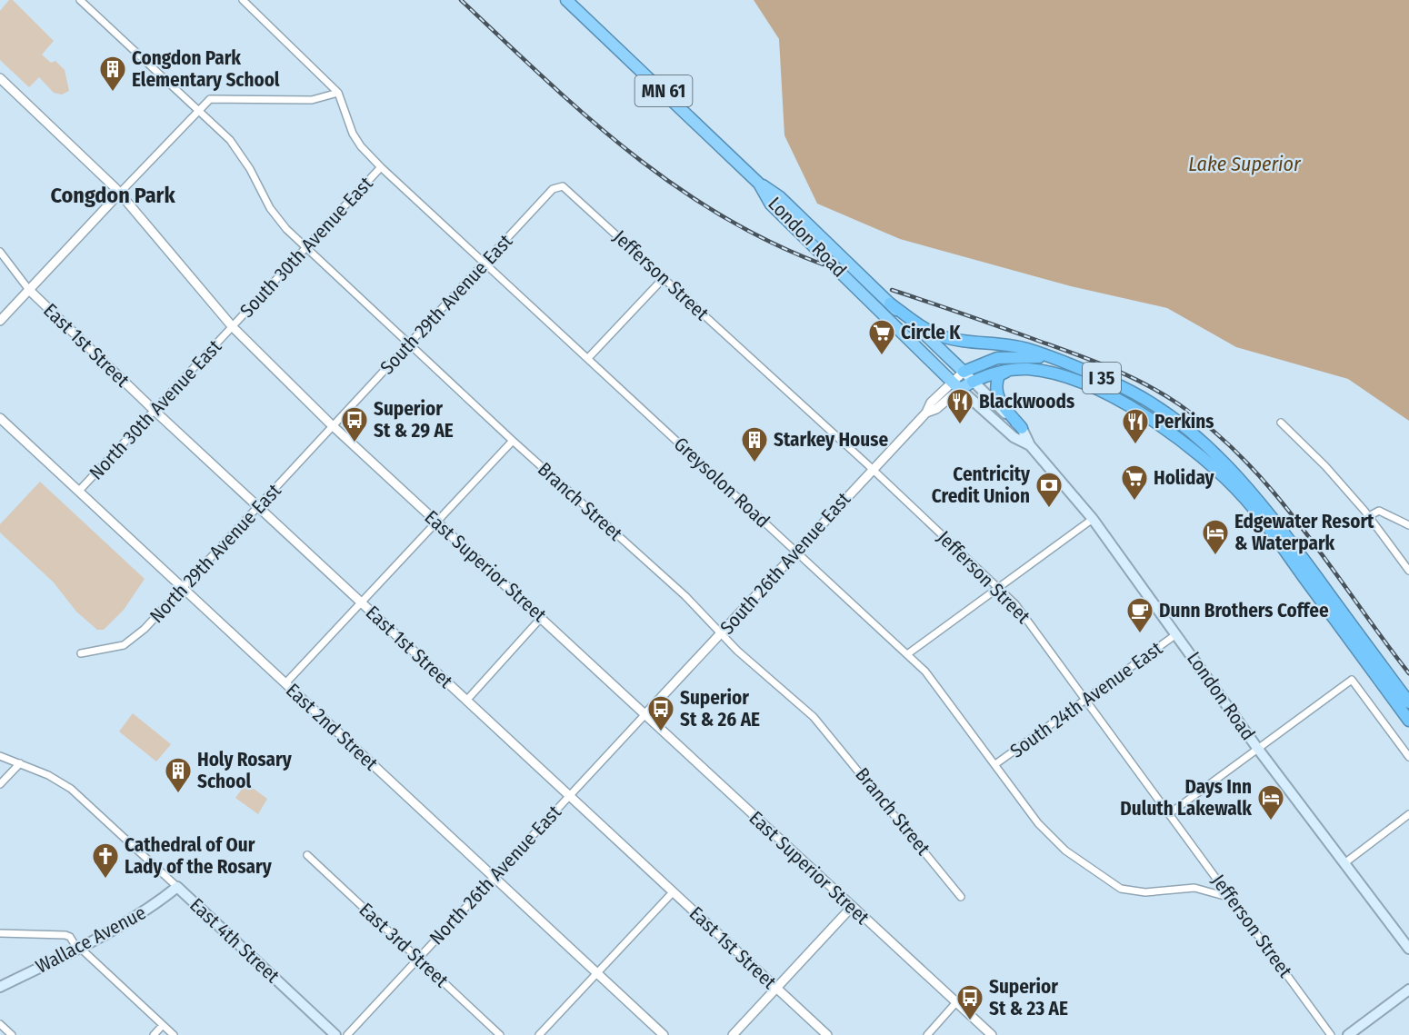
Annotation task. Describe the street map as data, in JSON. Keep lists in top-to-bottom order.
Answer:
{
  "streets": {
    "highway": ["MN 61", "London Road", "I 35"],
    "main road": ["Wallace Avenue", "East 4th Street"],
    "street": [
      "South 30th Avenue East",
      "Jefferson Street",
      "South 29th Avenue East",
      "East 1st Street",
      "North 30th Avenue East",
      "Greysolon Road",
      "Branch Street",
      "North 29th Avenue East",
      "South 26th Avenue East",
      "East Superior Street",
      "South 24th Avenue East",
      "East 2nd Street",
      "North 26th Avenue East",
      "East 3rd Street"
    ]
  },
  "crossings": [
    ["MN 61", "London Road"],
    ["London Road", "I 35"],
    ["London Road", "South 26th Avenue East"],
    ["London Road", "South 24th Avenue East"],
    ["South 30th Avenue East", "North 30th Avenue East"],
    ["South 30th Avenue East", "Greysolon Road"],
    ["South 30th Avenue East", "Branch Street"],
    ["South 30th Avenue East", "East Superior Street"],
    ["Jefferson Street", "South 29th Avenue East"],
    ["Jefferson Street", "Greysolon Road"],
    ["Jefferson Street", "South 26th Avenue East"],
    ["Jefferson Street", "South 24th Avenue East"],
    ["South 29th Avenue East", "Greysolon Road"],
    ["South 29th Avenue East", "Branch Street"],
    ["South 29th Avenue East", "North 29th Avenue East"],
    ["South 29th Avenue East", "East Superior Street"],
    ["East 1st Street", "North 30th Avenue East"],
    ["East 1st Street", "North 29th Avenue East"],
    ["East 1st Street", "North 26th Avenue East"],
    ["I 35", "South 26th Avenue East"],
    ["North 30th Avenue East", "East Superior Street"],
    ["North 30th Avenue East", "East 2nd Street"],
    ["Greysolon Road", "South 26th Avenue East"],
    ["Greysolon Road", "South 24th Avenue East"],
    ["Branch Street", "South 26th Avenue East"],
    ["North 29th Avenue East", "East Superior Street"],
    ["North 29th Avenue East", "East 2nd Street"],
    ["South 26th Avenue East", "East Superior Street"],
    ["South 26th Avenue East", "North 26th Avenue East"],
    ["East Superior Street", "North 26th Avenue East"],
    ["East 2nd Street", "North 26th Avenue East"],
    ["North 26th Avenue East", "East 3rd Street"],
    ["Wallace Avenue", "East 4th Street"]
  ],
  "districts": ["Congdon Park"],
  "water": ["Lake Superior"],
  "places": {
    "building": ["Congdon Park Elementary School", "Starkey House", "Holy Rosary School"],
    "supermarket": ["Circle K", "Holiday"],
    "restaurant": ["Blackwoods", "Perkins"],
    "bus stop": ["Superior St & 29 AE", "Superior St & 26 AE", "Superior St & 23 AE"],
    "bank": ["Centricity Credit Union"],
    "hotel": ["Edgewater Resort & Waterpark", "Days Inn Duluth Lakewalk"],
    "cafe": ["Dunn Brothers Coffee"],
    "church": ["Cathedral of Our Lady of the Rosary"]
  }
}
